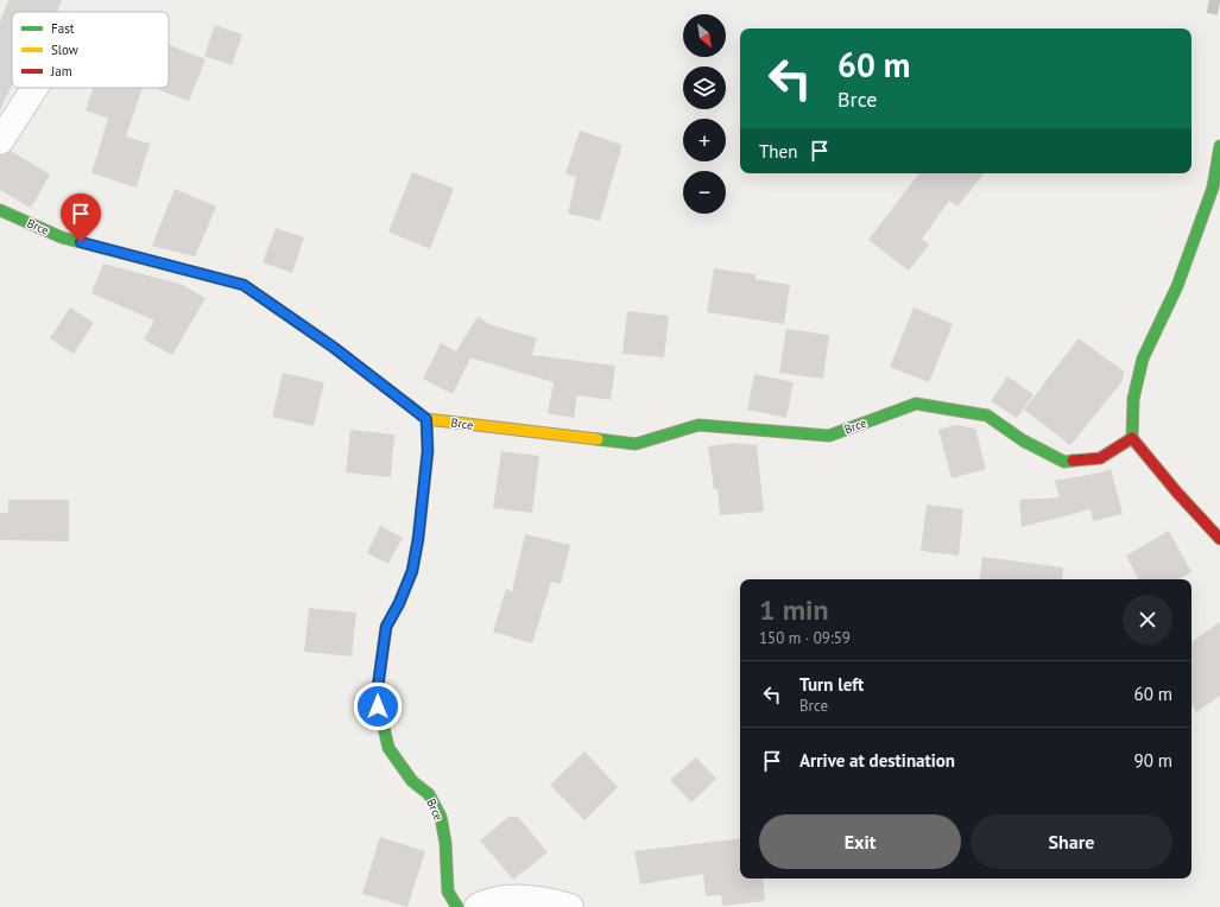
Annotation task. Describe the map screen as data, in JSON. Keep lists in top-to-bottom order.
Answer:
{
  "streets": {
    "street": ["Brce"]
  },
  "legend": ["Fast", "Slow", "Jam"],
  "north": "bottom right",
  "page": {
    "map_buttons": ["+", "−"],
    "turn": ["60 m", "Brce"],
    "then": "Then",
    "heading": ["1 min", "150 m · 09:59"],
    "list": [
      {
        "name": "Turn left",
        "note": "Brce",
        "value": "60 m"
      },
      {
        "name": "Arrive at destination",
        "value": "90 m"
      }
    ],
    "buttons": ["Exit", "Share"]
  }
}
